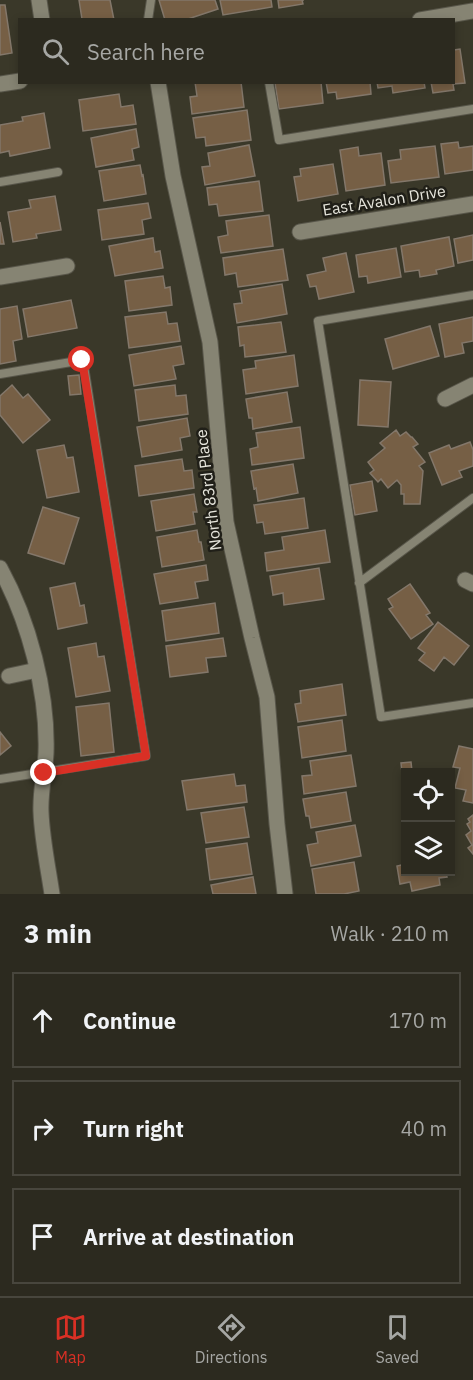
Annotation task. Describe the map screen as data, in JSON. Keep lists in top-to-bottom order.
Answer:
{
  "streets": {
    "street": ["East Avalon Drive", "North 83rd Place"]
  },
  "page": {
    "search": "Search here",
    "heading": ["3 min", "Walk · 210 m"],
    "list": [
      ["Continue", "170 m"],
      ["Turn right", "40 m"],
      "Arrive at destination"
    ],
    "nav": ["Map", "Directions", "Saved"]
  }
}
